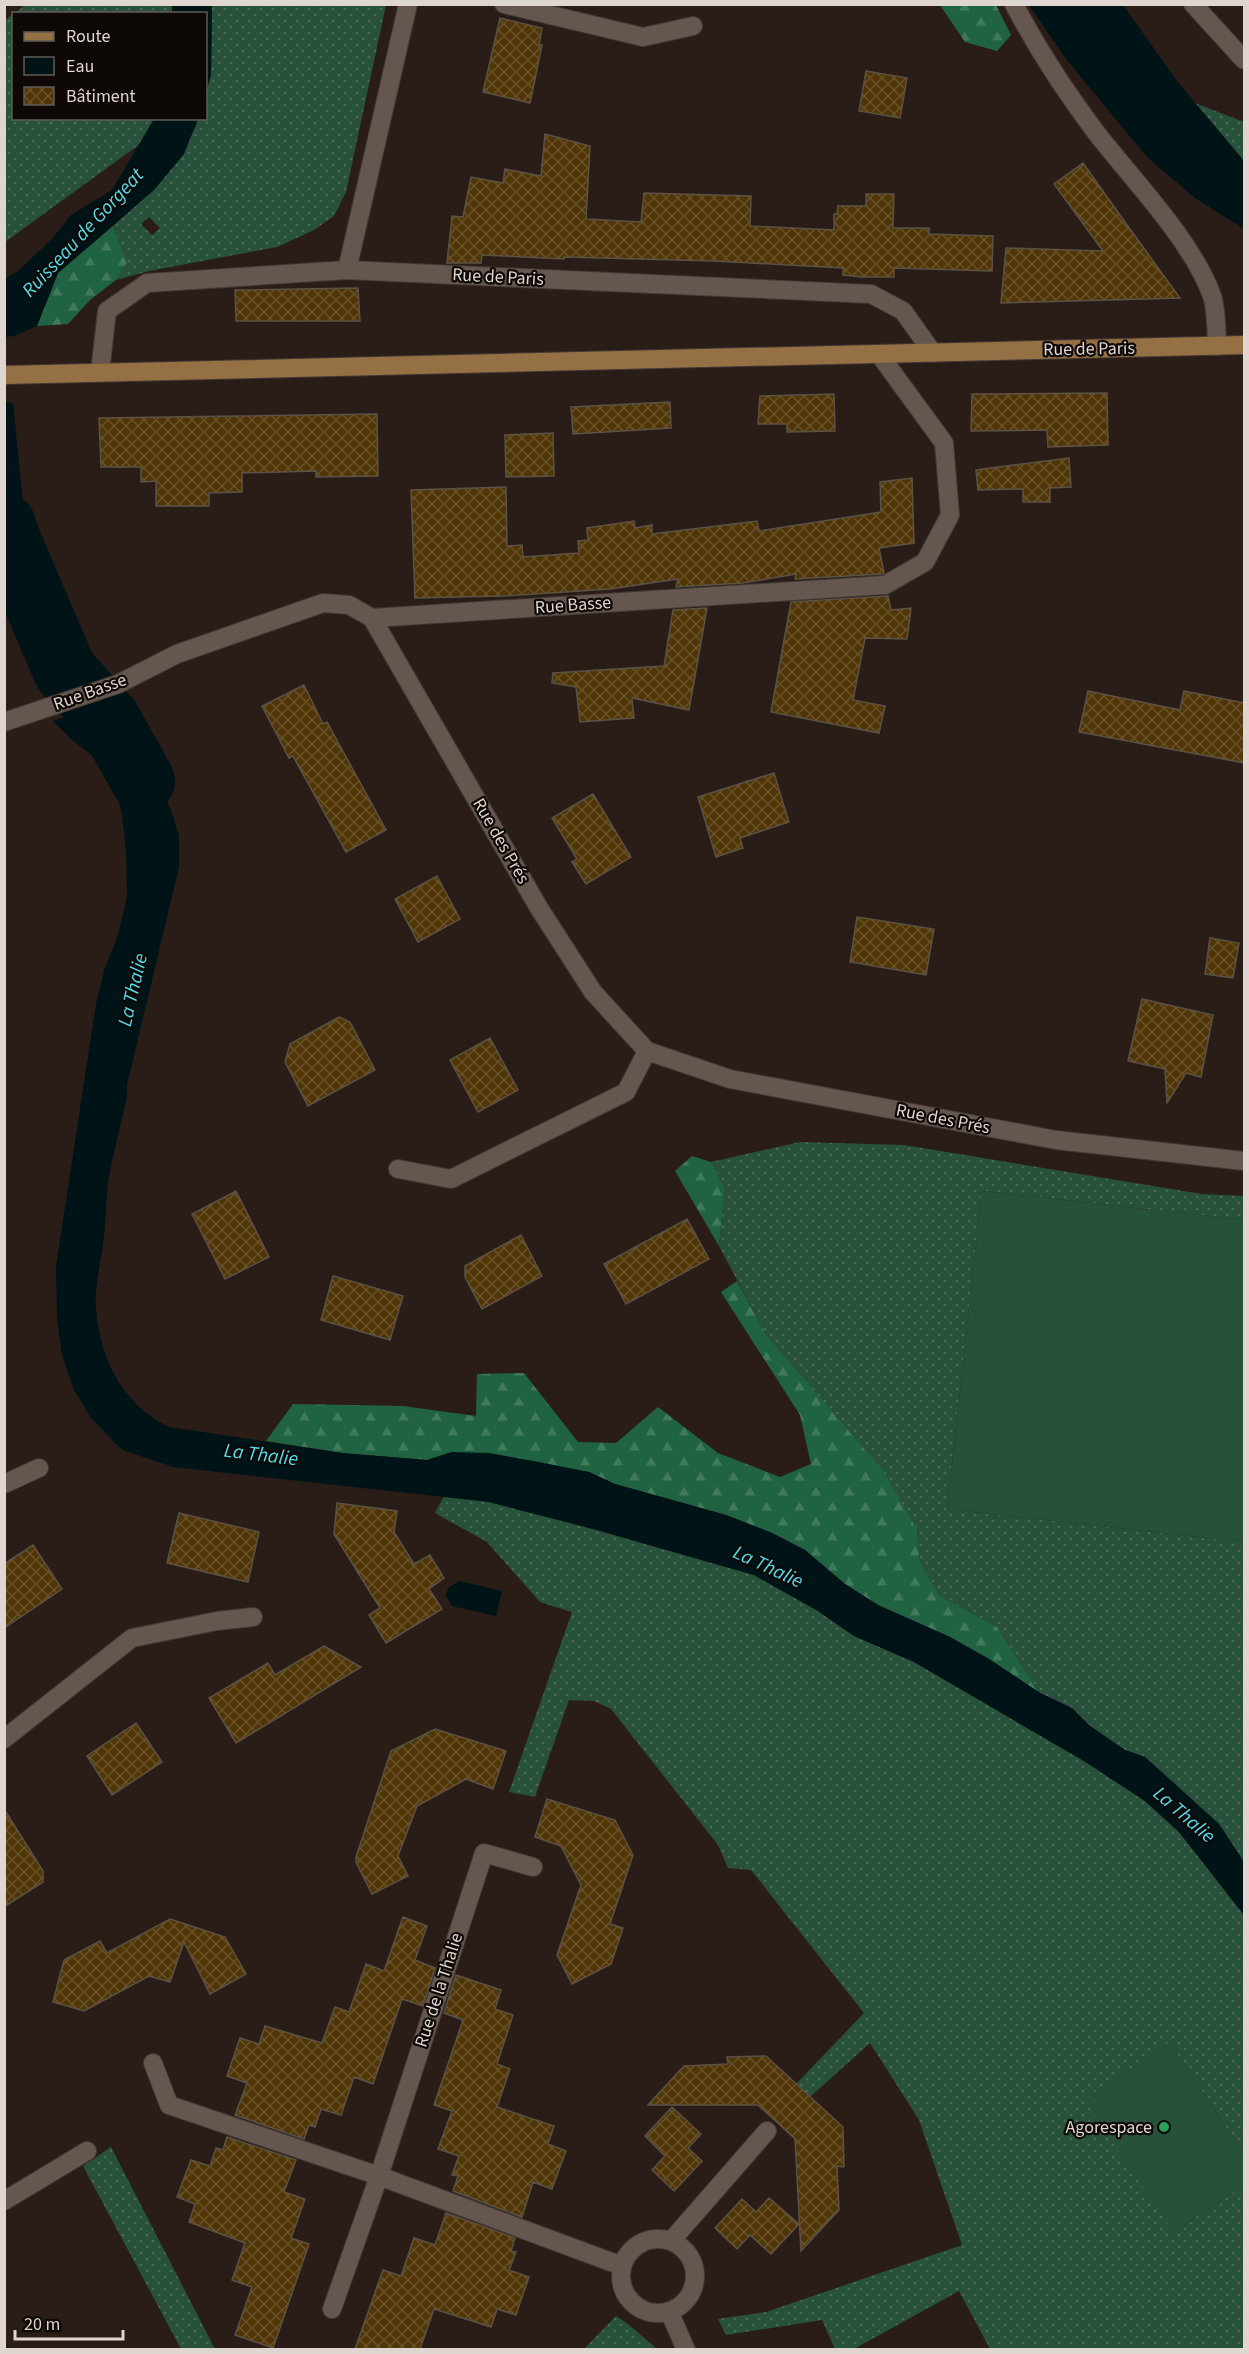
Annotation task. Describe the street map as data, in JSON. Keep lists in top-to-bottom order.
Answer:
{
  "streets": {
    "main road": ["Rue de Paris"],
    "street": ["Rue Basse", "Rue des Prés", "Rue de la Thalie"]
  },
  "crossings": [
    ["Rue de Paris", "Rue Basse"],
    ["Rue Basse", "Rue des Prés"]
  ],
  "water": ["Ruisseau de Gorgeat", "La Thalie"],
  "places": ["Agorespace"],
  "legend": ["Route", "Eau", "Bâtiment"],
  "scale_bar": "20 m"
}
